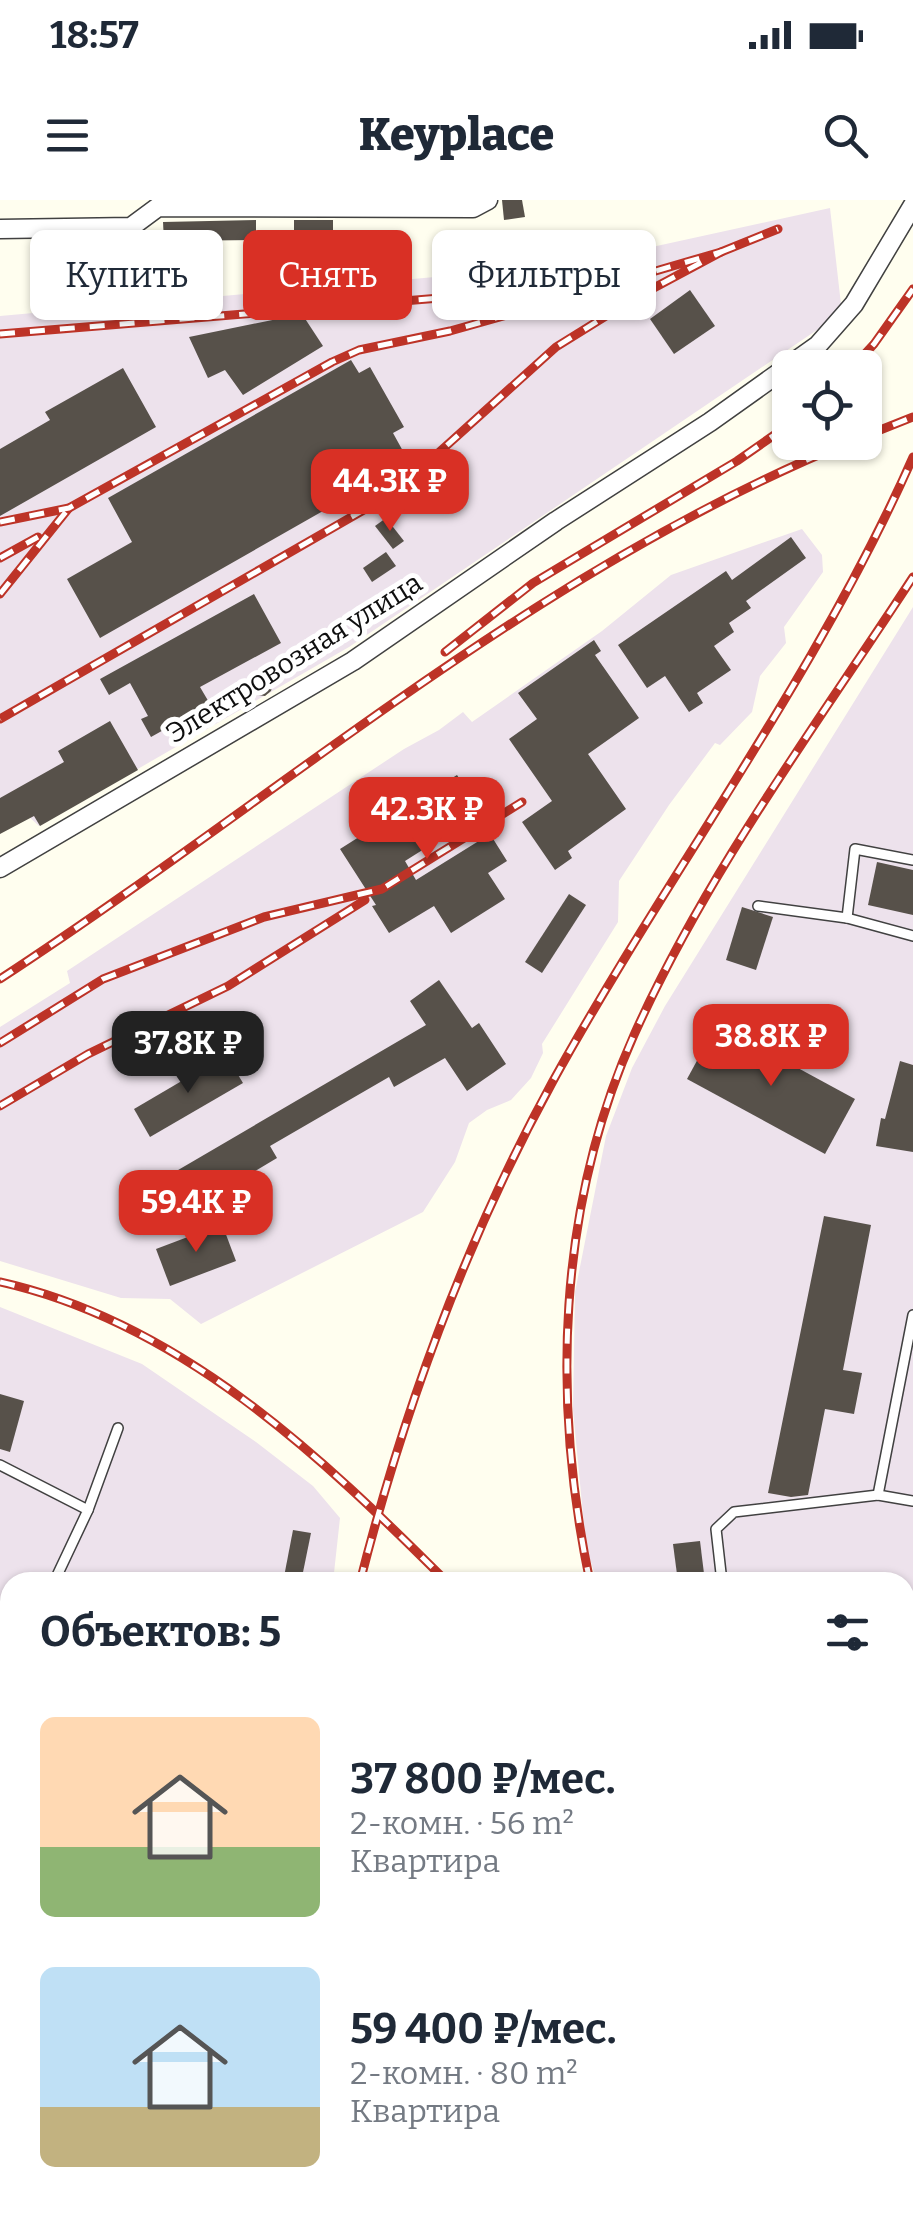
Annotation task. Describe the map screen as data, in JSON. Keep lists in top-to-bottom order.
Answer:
{
  "streets": {
    "street": ["Электровозная улица"]
  },
  "page": {
    "status": "18:57",
    "header": "Keyplace",
    "chip": ["Купить", "Снять", "Фильтры"],
    "price": [
      "44.3K ₽",
      "42.3K ₽",
      "38.8K ₽",
      "37.8K ₽",
      "59.4K ₽"
    ],
    "heading": "Объектов: 5",
    "list": [
      {
        "name": "37 800 ₽/мес.",
        "note": "2-комн. · 56 m² · Квартира"
      },
      {
        "name": "59 400 ₽/мес.",
        "note": "2-комн. · 80 m² · Квартира"
      }
    ]
  }
}
